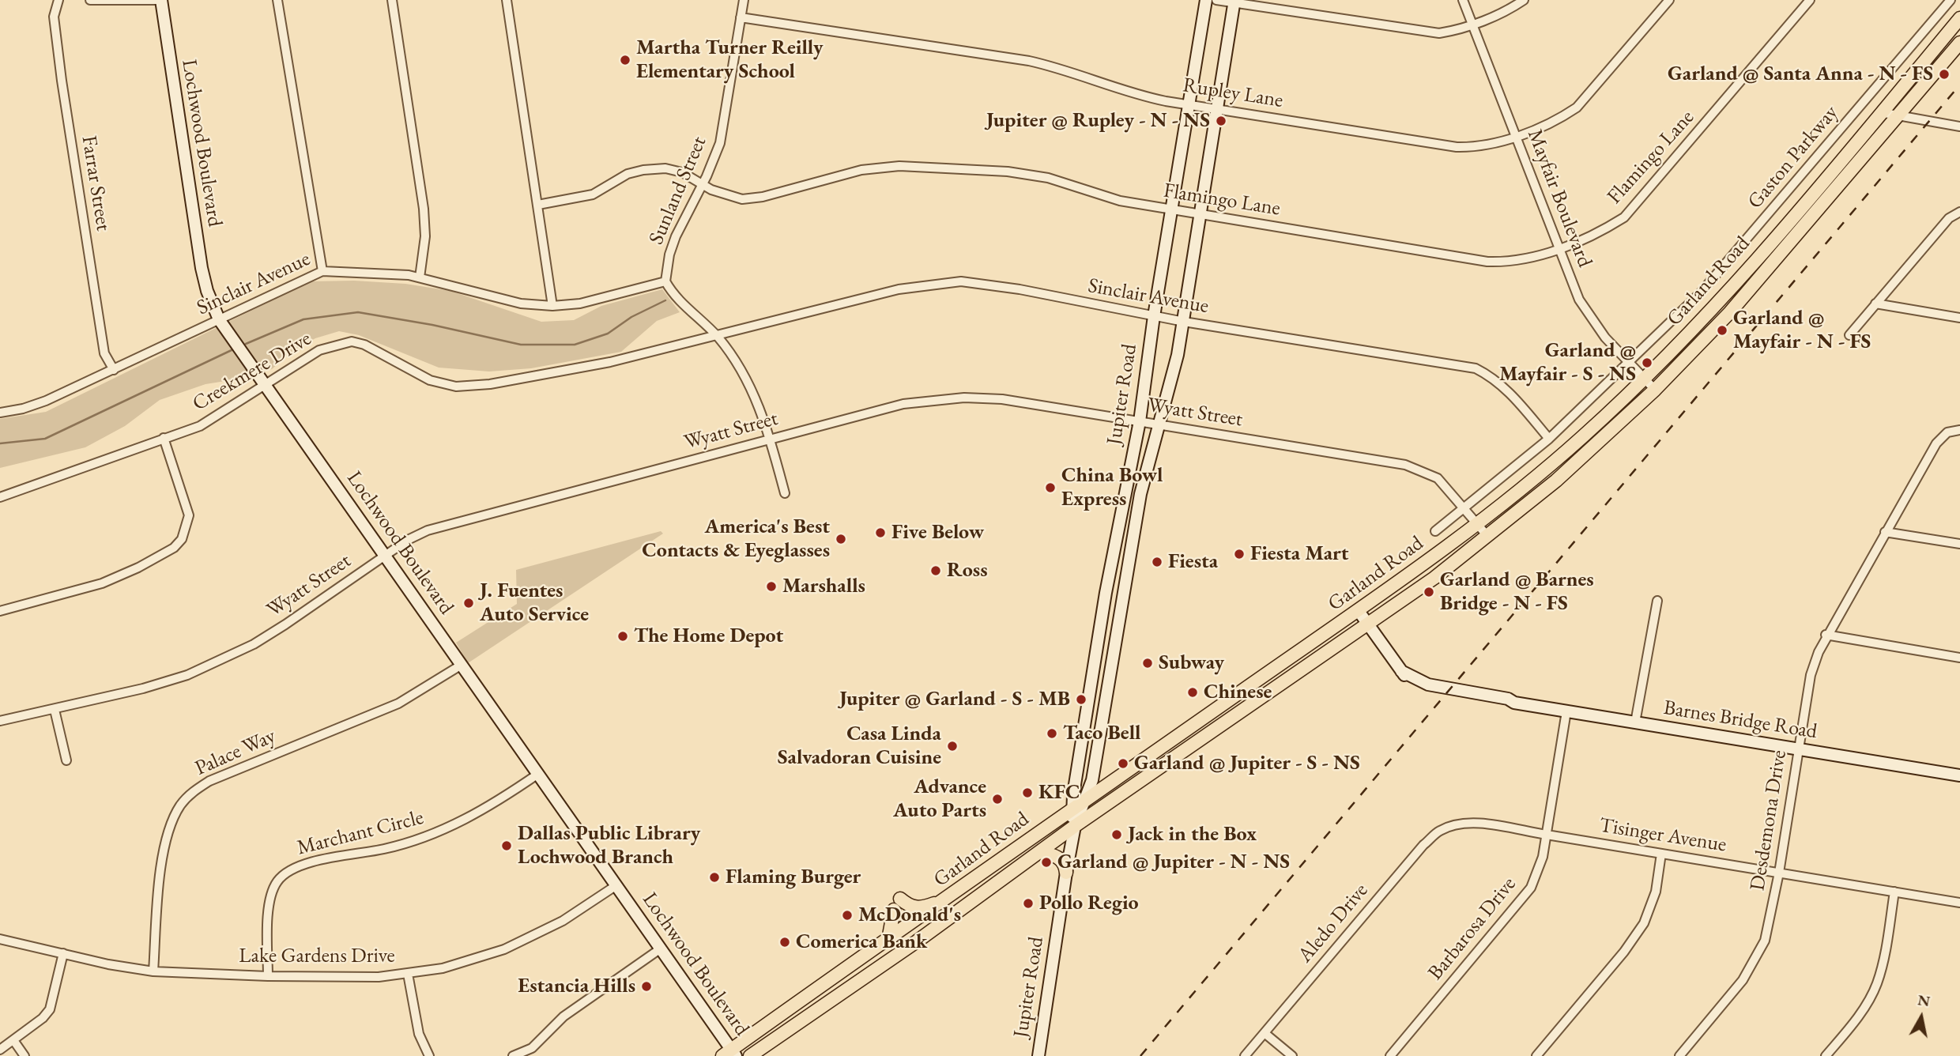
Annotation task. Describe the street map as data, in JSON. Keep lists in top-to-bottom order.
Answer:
{
  "streets": {
    "main road": ["Garland Road"],
    "street": [
      "Rupley Lane",
      "Lochwood Boulevard",
      "Flamingo Lane",
      "Gaston Parkway",
      "Farrar Street",
      "Sunland Street",
      "Mayfair Boulevard",
      "Sinclair Avenue",
      "Creekmere Drive",
      "Jupiter Road",
      "Wyatt Street",
      "Barnes Bridge Road",
      "Palace Way",
      "Desdemona Drive",
      "Marchant Circle",
      "Tisinger Avenue",
      "Aledo Drive",
      "Barbarosa Drive",
      "Lake Gardens Drive"
    ]
  },
  "crossings": [
    ["Rupley Lane", "Sunland Street"],
    ["Rupley Lane", "Mayfair Boulevard"],
    ["Rupley Lane", "Jupiter Road"],
    ["Lochwood Boulevard", "Garland Road"],
    ["Lochwood Boulevard", "Sinclair Avenue"],
    ["Lochwood Boulevard", "Creekmere Drive"],
    ["Lochwood Boulevard", "Wyatt Street"],
    ["Lochwood Boulevard", "Palace Way"],
    ["Lochwood Boulevard", "Marchant Circle"],
    ["Lochwood Boulevard", "Lake Gardens Drive"],
    ["Flamingo Lane", "Sunland Street"],
    ["Flamingo Lane", "Mayfair Boulevard"],
    ["Flamingo Lane", "Jupiter Road"],
    ["Gaston Parkway", "Mayfair Boulevard"],
    ["Gaston Parkway", "Sinclair Avenue"],
    ["Gaston Parkway", "Wyatt Street"],
    ["Farrar Street", "Sinclair Avenue"],
    ["Sunland Street", "Sinclair Avenue"],
    ["Mayfair Boulevard", "Garland Road"],
    ["Garland Road", "Jupiter Road"],
    ["Garland Road", "Wyatt Street"],
    ["Garland Road", "Barnes Bridge Road"],
    ["Sinclair Avenue", "Creekmere Drive"],
    ["Sinclair Avenue", "Jupiter Road"],
    ["Jupiter Road", "Wyatt Street"],
    ["Barnes Bridge Road", "Desdemona Drive"],
    ["Barnes Bridge Road", "Barbarosa Drive"],
    ["Palace Way", "Lake Gardens Drive"],
    ["Desdemona Drive", "Tisinger Avenue"],
    ["Marchant Circle", "Lake Gardens Drive"],
    ["Tisinger Avenue", "Aledo Drive"],
    ["Tisinger Avenue", "Barbarosa Drive"]
  ],
  "places": [
    "Martha Turner Reilly Elementary School",
    "Garland @ Santa Anna - N - FS",
    "Jupiter @ Rupley - N - NS",
    "Garland @ Mayfair - N - FS",
    "Garland @ Mayfair - S - NS",
    "China Bowl Express",
    "Five Below",
    "America's Best Contacts & Eyeglasses",
    "Fiesta Mart",
    "Fiesta",
    "Ross",
    "Marshalls",
    "Garland @ Barnes Bridge - N - FS",
    "J. Fuentes Auto Service",
    "The Home Depot",
    "Subway",
    "Chinese",
    "Jupiter @ Garland - S - MB",
    "Taco Bell",
    "Casa Linda Salvadoran Cuisine",
    "Garland @ Jupiter - S - NS",
    "KFC",
    "Advance Auto Parts",
    "Jack in the Box",
    "Dallas Public Library Lochwood Branch",
    "Garland @ Jupiter - N - NS",
    "Flaming Burger",
    "Pollo Regio",
    "McDonald's",
    "Comerica Bank",
    "Estancia Hills"
  ],
  "north": "top"
}
